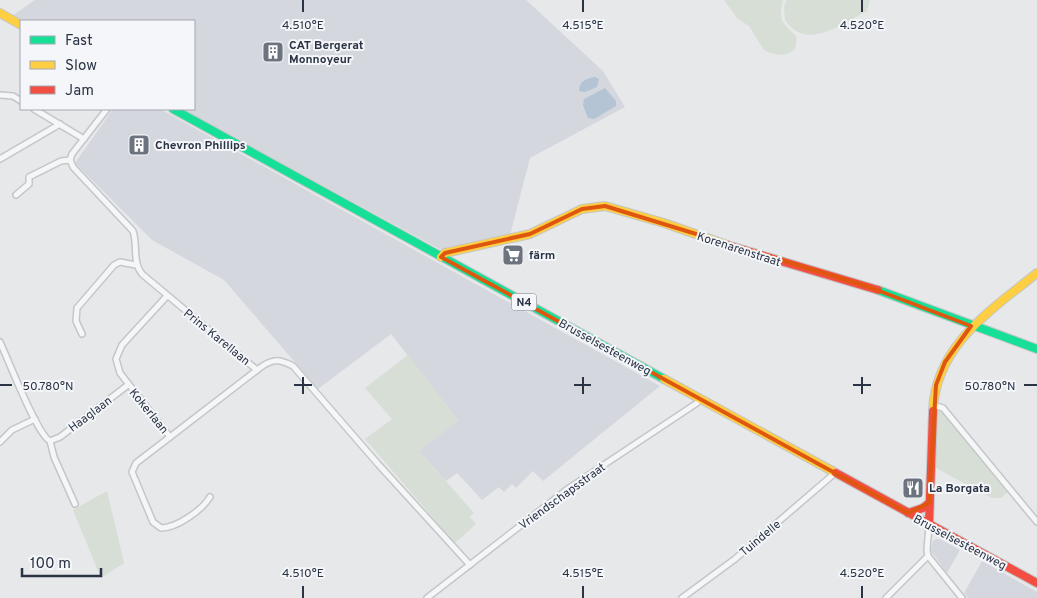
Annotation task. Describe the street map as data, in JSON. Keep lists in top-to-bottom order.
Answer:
{
  "streets": {
    "main road": ["Korenarenstraat", "N4", "Brusselsesteenweg"],
    "street": [
      "Prins Karellaan",
      "Kokerlaan",
      "Haaglaan",
      "Vriendschapsstraat",
      "Tuindelle"
    ]
  },
  "crossings": [
    ["Korenarenstraat", "Brusselsesteenweg"],
    ["Prins Karellaan", "Kokerlaan"],
    ["Prins Karellaan", "Vriendschapsstraat"],
    ["Brusselsesteenweg", "Vriendschapsstraat"],
    ["Brusselsesteenweg", "Tuindelle"],
    ["Kokerlaan", "Haaglaan"]
  ],
  "places": {
    "building": ["CAT Bergerat Monnoyeur", "Chevron Phillips"],
    "supermarket": ["färm"],
    "restaurant": ["La Borgata"]
  },
  "legend": ["Fast", "Slow", "Jam"],
  "scale_bar": "100 m",
  "coordinates": [
    "4.510°E",
    "4.515°E",
    "4.520°E",
    "50.780°N"
  ]
}
